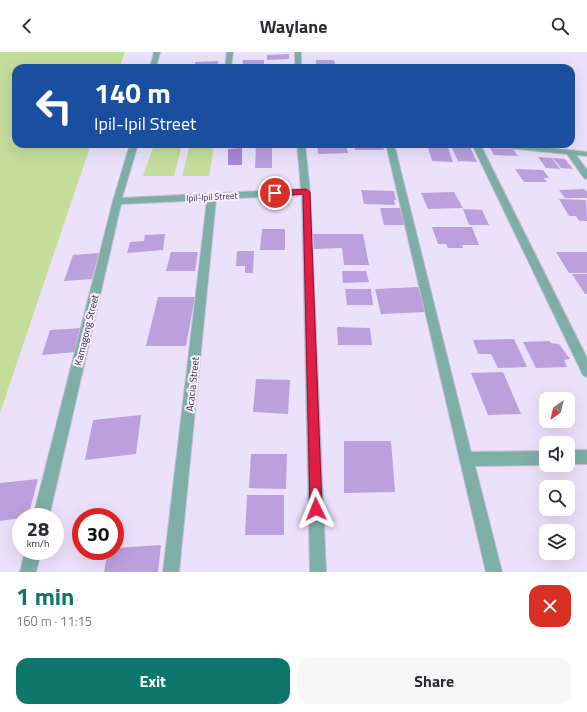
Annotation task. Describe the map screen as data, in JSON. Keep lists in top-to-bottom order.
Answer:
{
  "streets": {
    "street": ["Ipil-Ipil Street", "Kamagong Street", "Acacia Street"]
  },
  "crossings": [
    ["Ipil-Ipil Street", "Kamagong Street"],
    ["Ipil-Ipil Street", "Acacia Street"]
  ],
  "north": "bottom left",
  "page": {
    "header": "Waylane",
    "turn": ["140 m", "Ipil-Ipil Street"],
    "speed": "28 km/h",
    "limit": "30",
    "heading": ["1 min", "160 m · 11:15"],
    "buttons": ["Exit", "Share"]
  }
}
